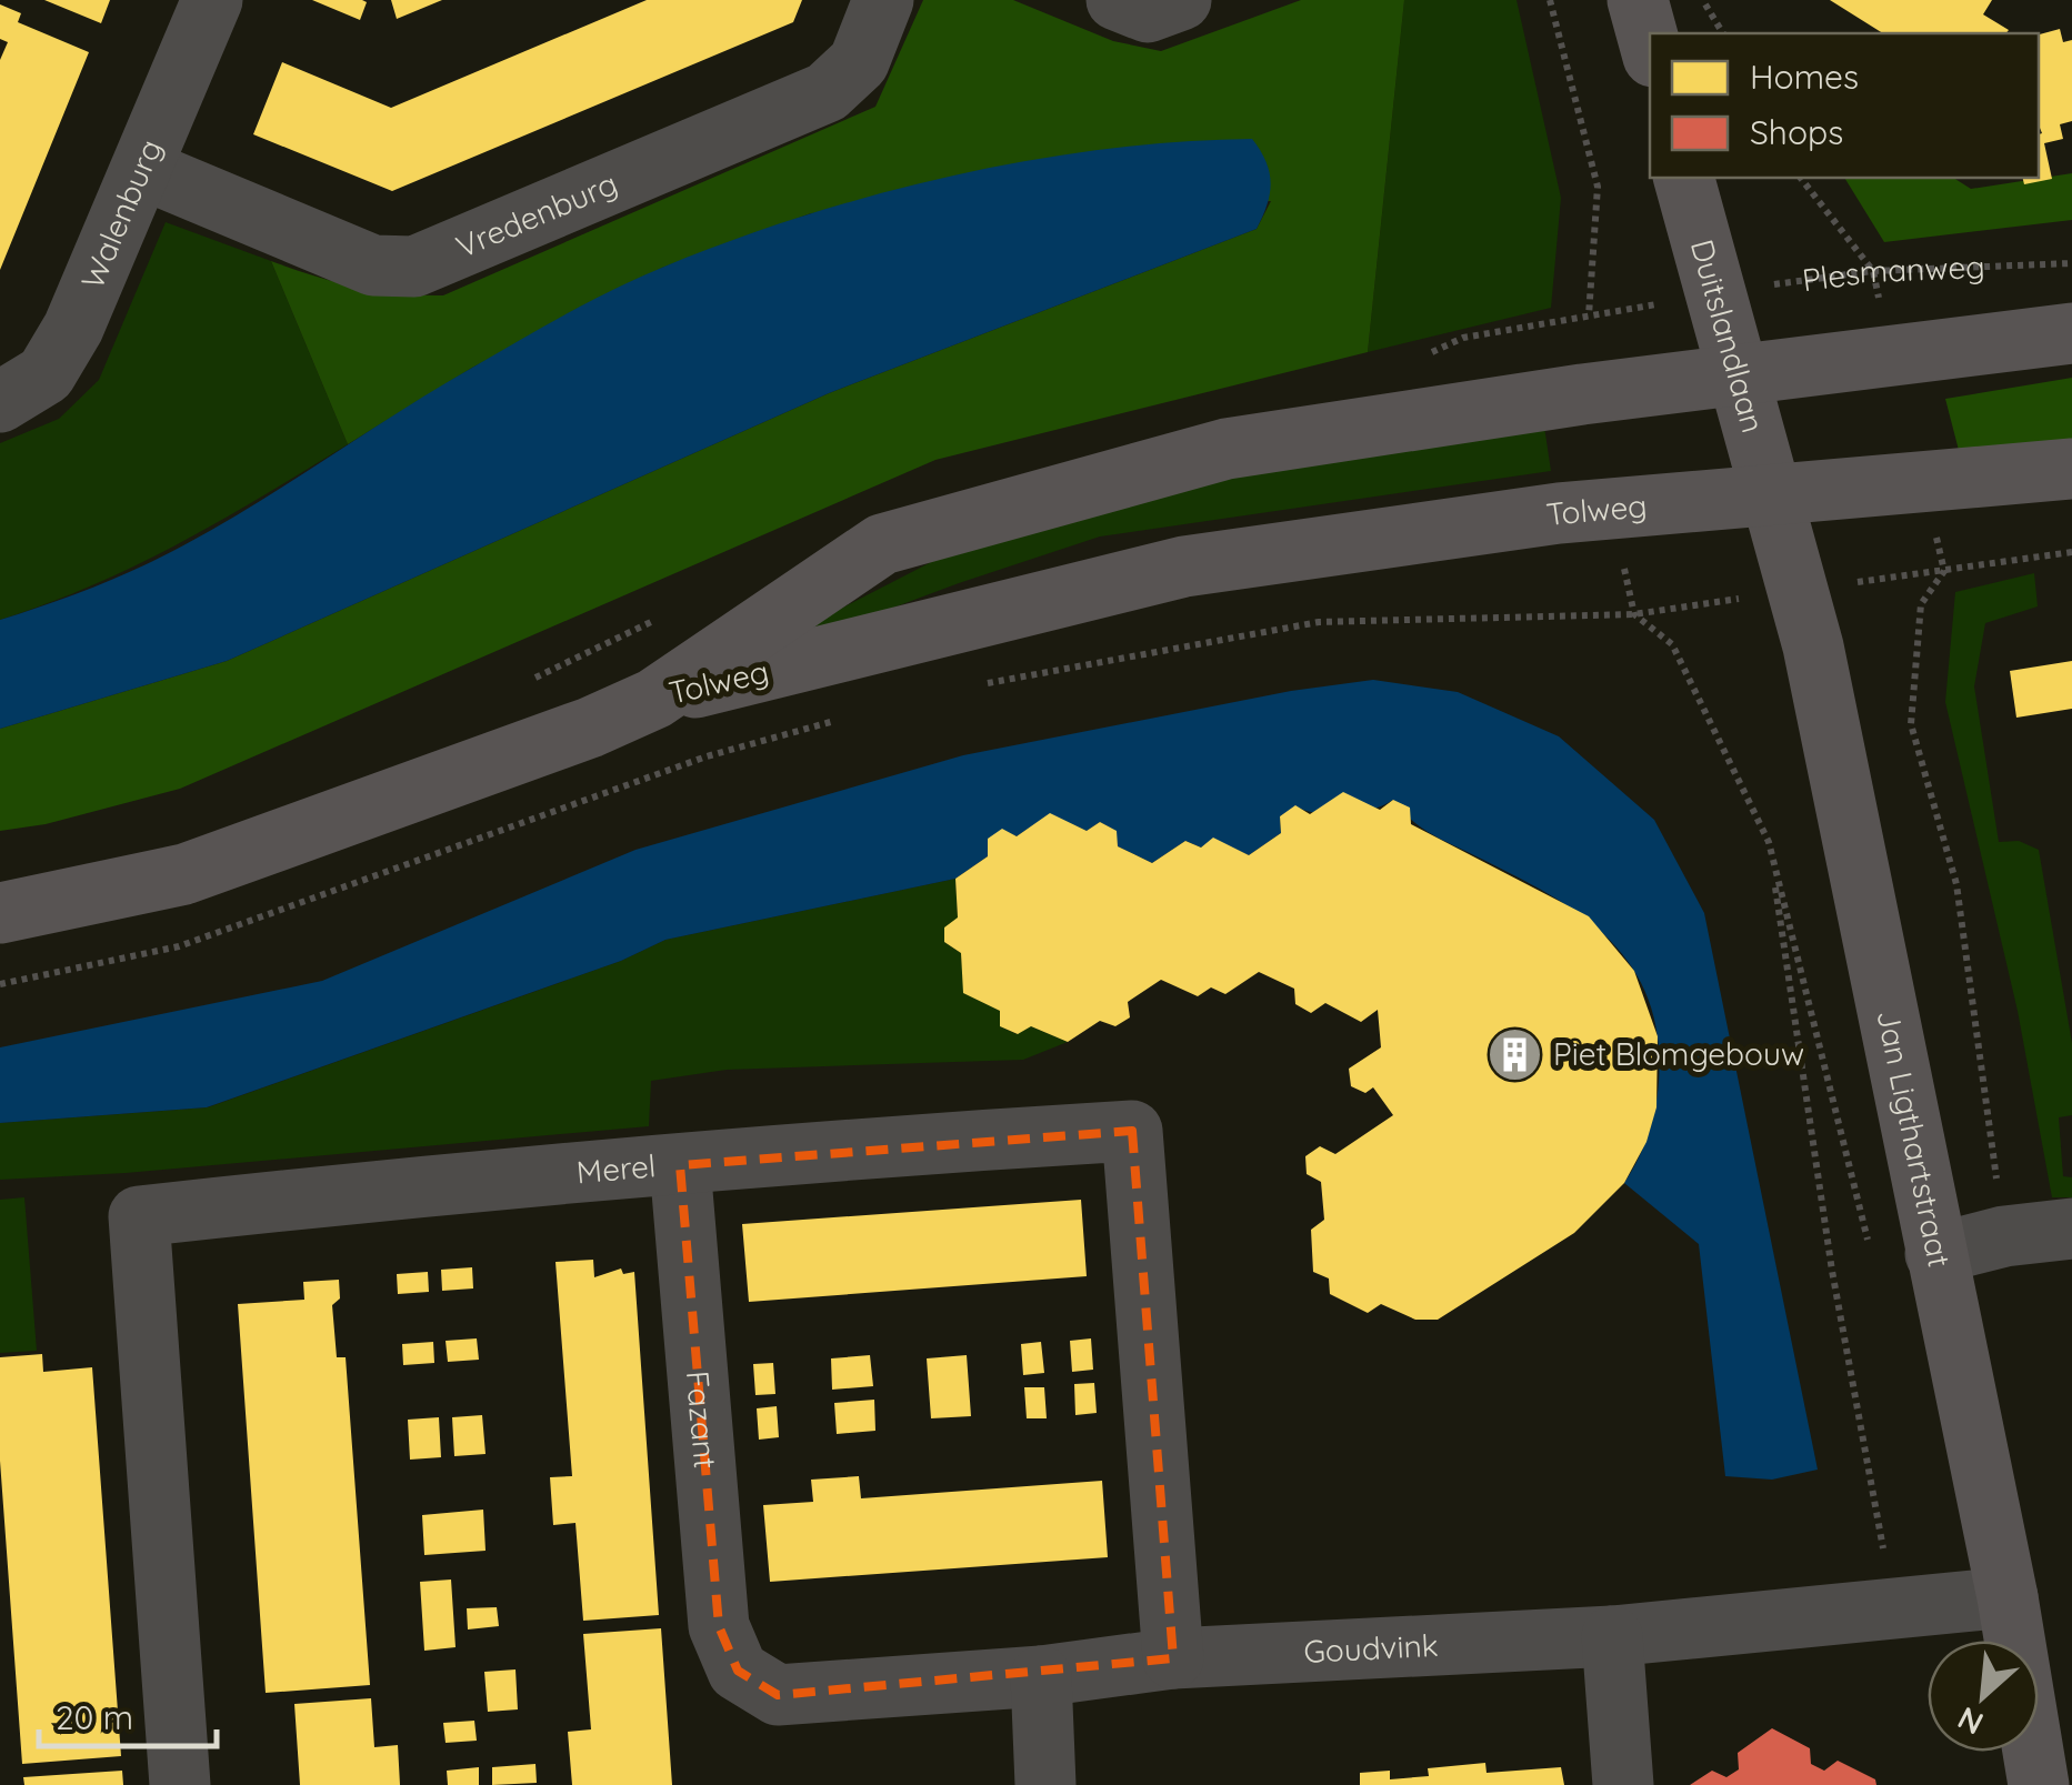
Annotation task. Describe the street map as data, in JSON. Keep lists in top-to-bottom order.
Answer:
{
  "streets": {
    "main road": ["Duitslandlaan", "Tolweg", "Jan Ligthartstraat"],
    "street": [
      "Walenburg",
      "Vredenburg",
      "Merel",
      "Fazant",
      "Goudvink"
    ],
    "path": ["Plesmanweg"]
  },
  "crossings": [
    ["Walenburg", "Vredenburg"],
    ["Plesmanweg", "Duitslandlaan"],
    ["Duitslandlaan", "Tolweg"],
    ["Duitslandlaan", "Jan Ligthartstraat"],
    ["Tolweg", "Jan Ligthartstraat"],
    ["Jan Ligthartstraat", "Goudvink"],
    ["Merel", "Fazant"],
    ["Merel", "Goudvink"],
    ["Fazant", "Goudvink"]
  ],
  "places": {
    "building": ["Piet Blomgebouw"]
  },
  "legend": ["Homes", "Shops"],
  "scale_bar": "20 m",
  "north": "bottom left"
}
